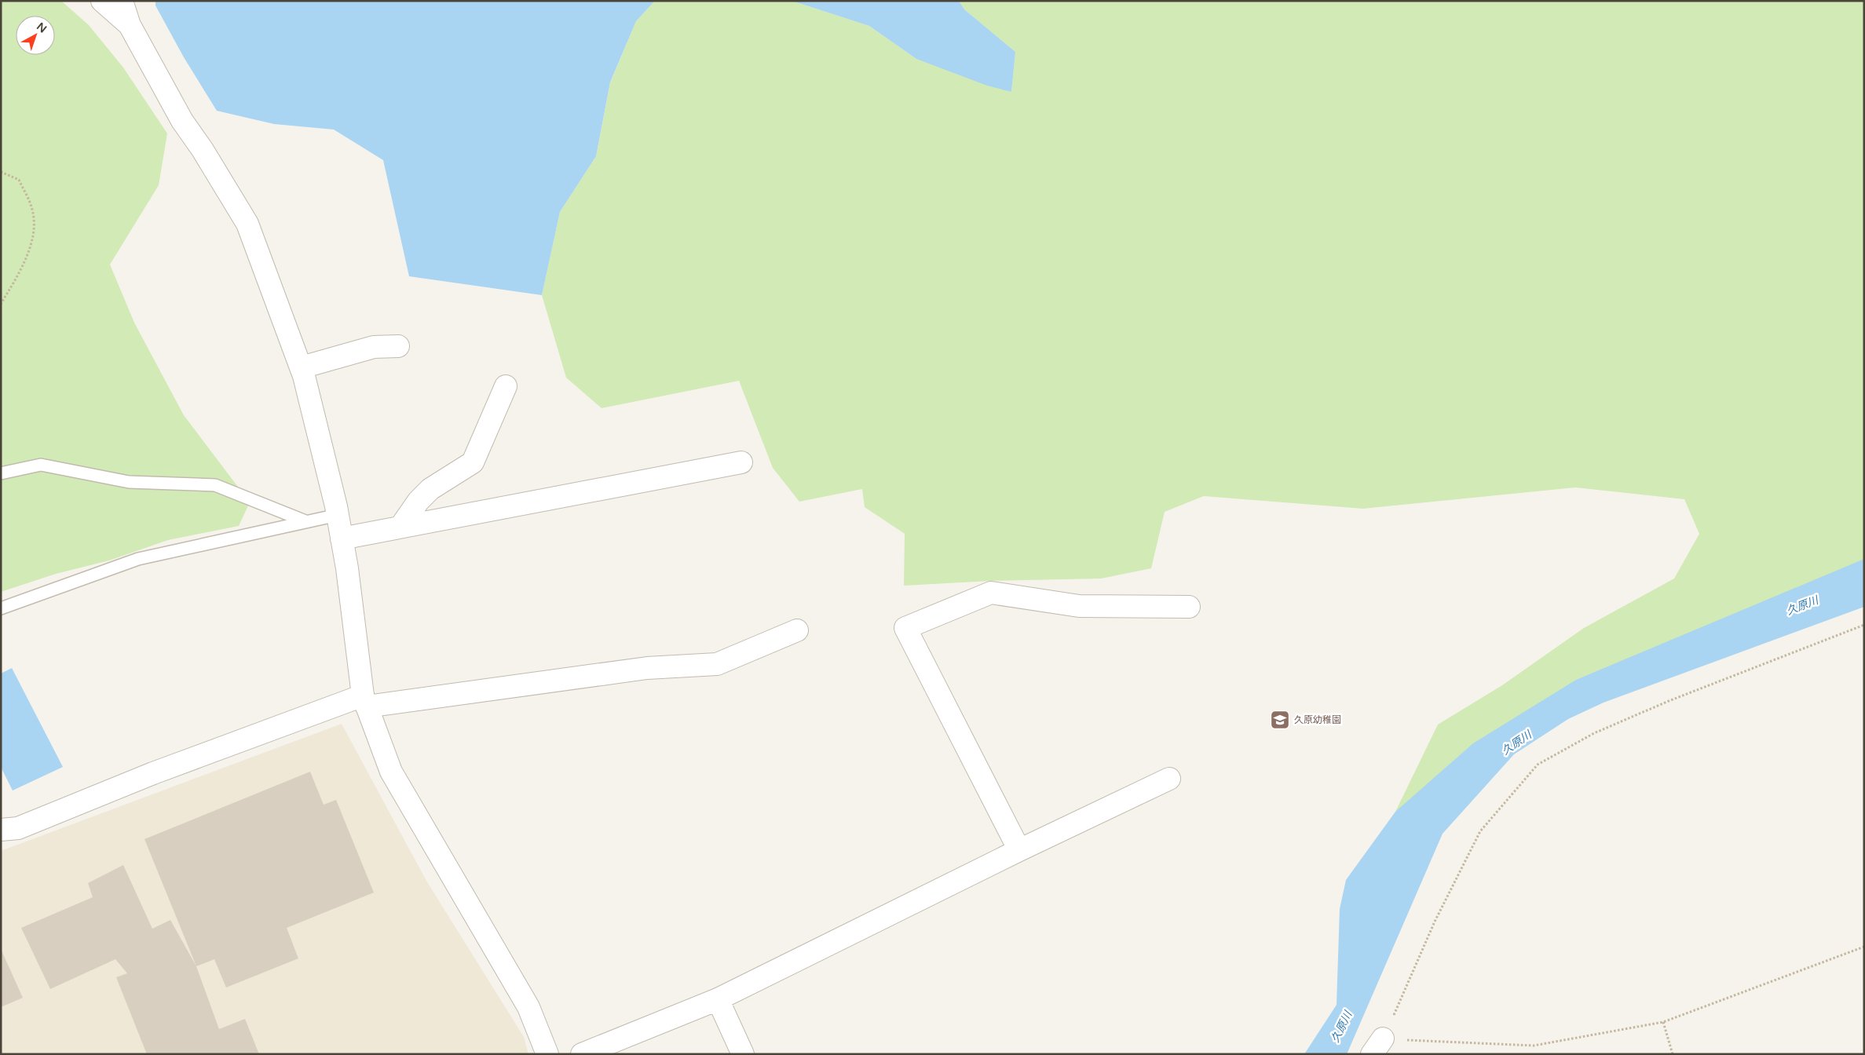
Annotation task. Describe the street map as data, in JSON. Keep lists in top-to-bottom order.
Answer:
{
  "water": ["久原川"],
  "places": {
    "school or university": ["久原幼稚園"]
  },
  "north": "top right"
}
